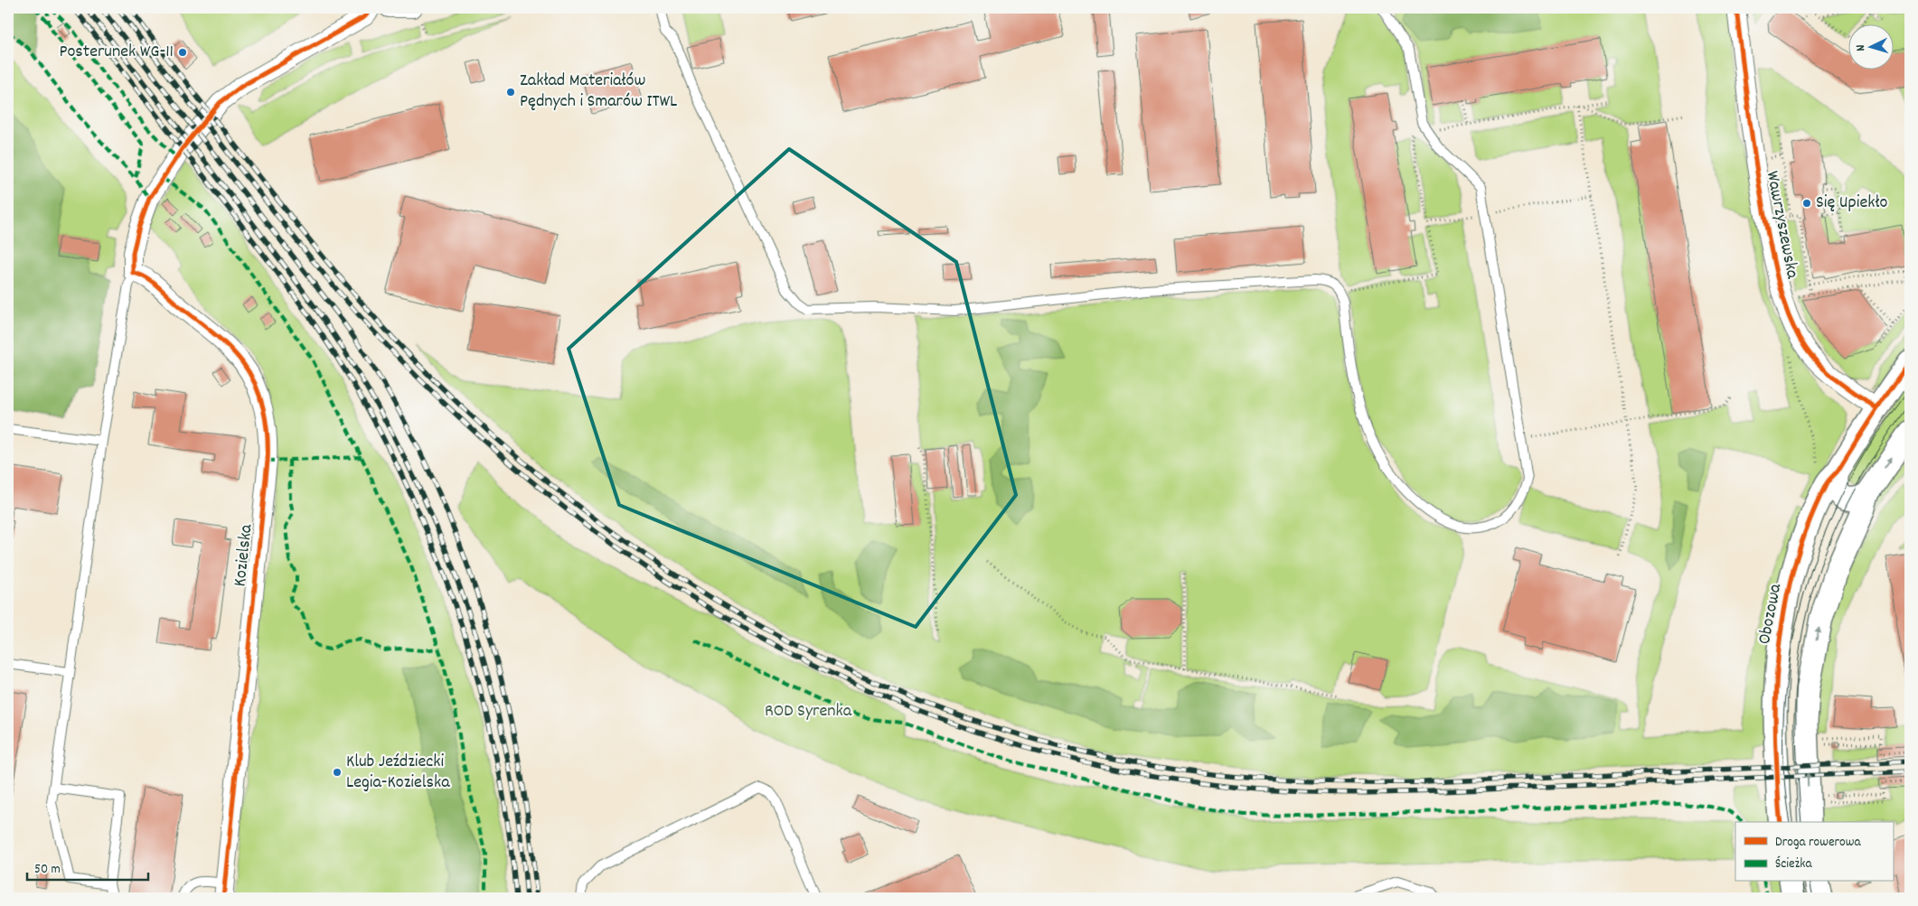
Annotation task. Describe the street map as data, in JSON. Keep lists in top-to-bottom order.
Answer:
{
  "streets": {
    "street": ["Wawrzyszewska", "Kozielska", "Obozowa"]
  },
  "crossings": [
    ["Wawrzyszewska", "Obozowa"]
  ],
  "parks": ["ROD Syrenka"],
  "places": [
    "Posterunek WG-11",
    "Zakład Materiałów Pędnych i Smarów ITWL",
    "Się Upiekło",
    "Klub Jeździecki Legia-Kozielska"
  ],
  "legend": ["Droga rowerowa", "Ścieżka"],
  "scale_bar": "50 m",
  "north": "left"
}
